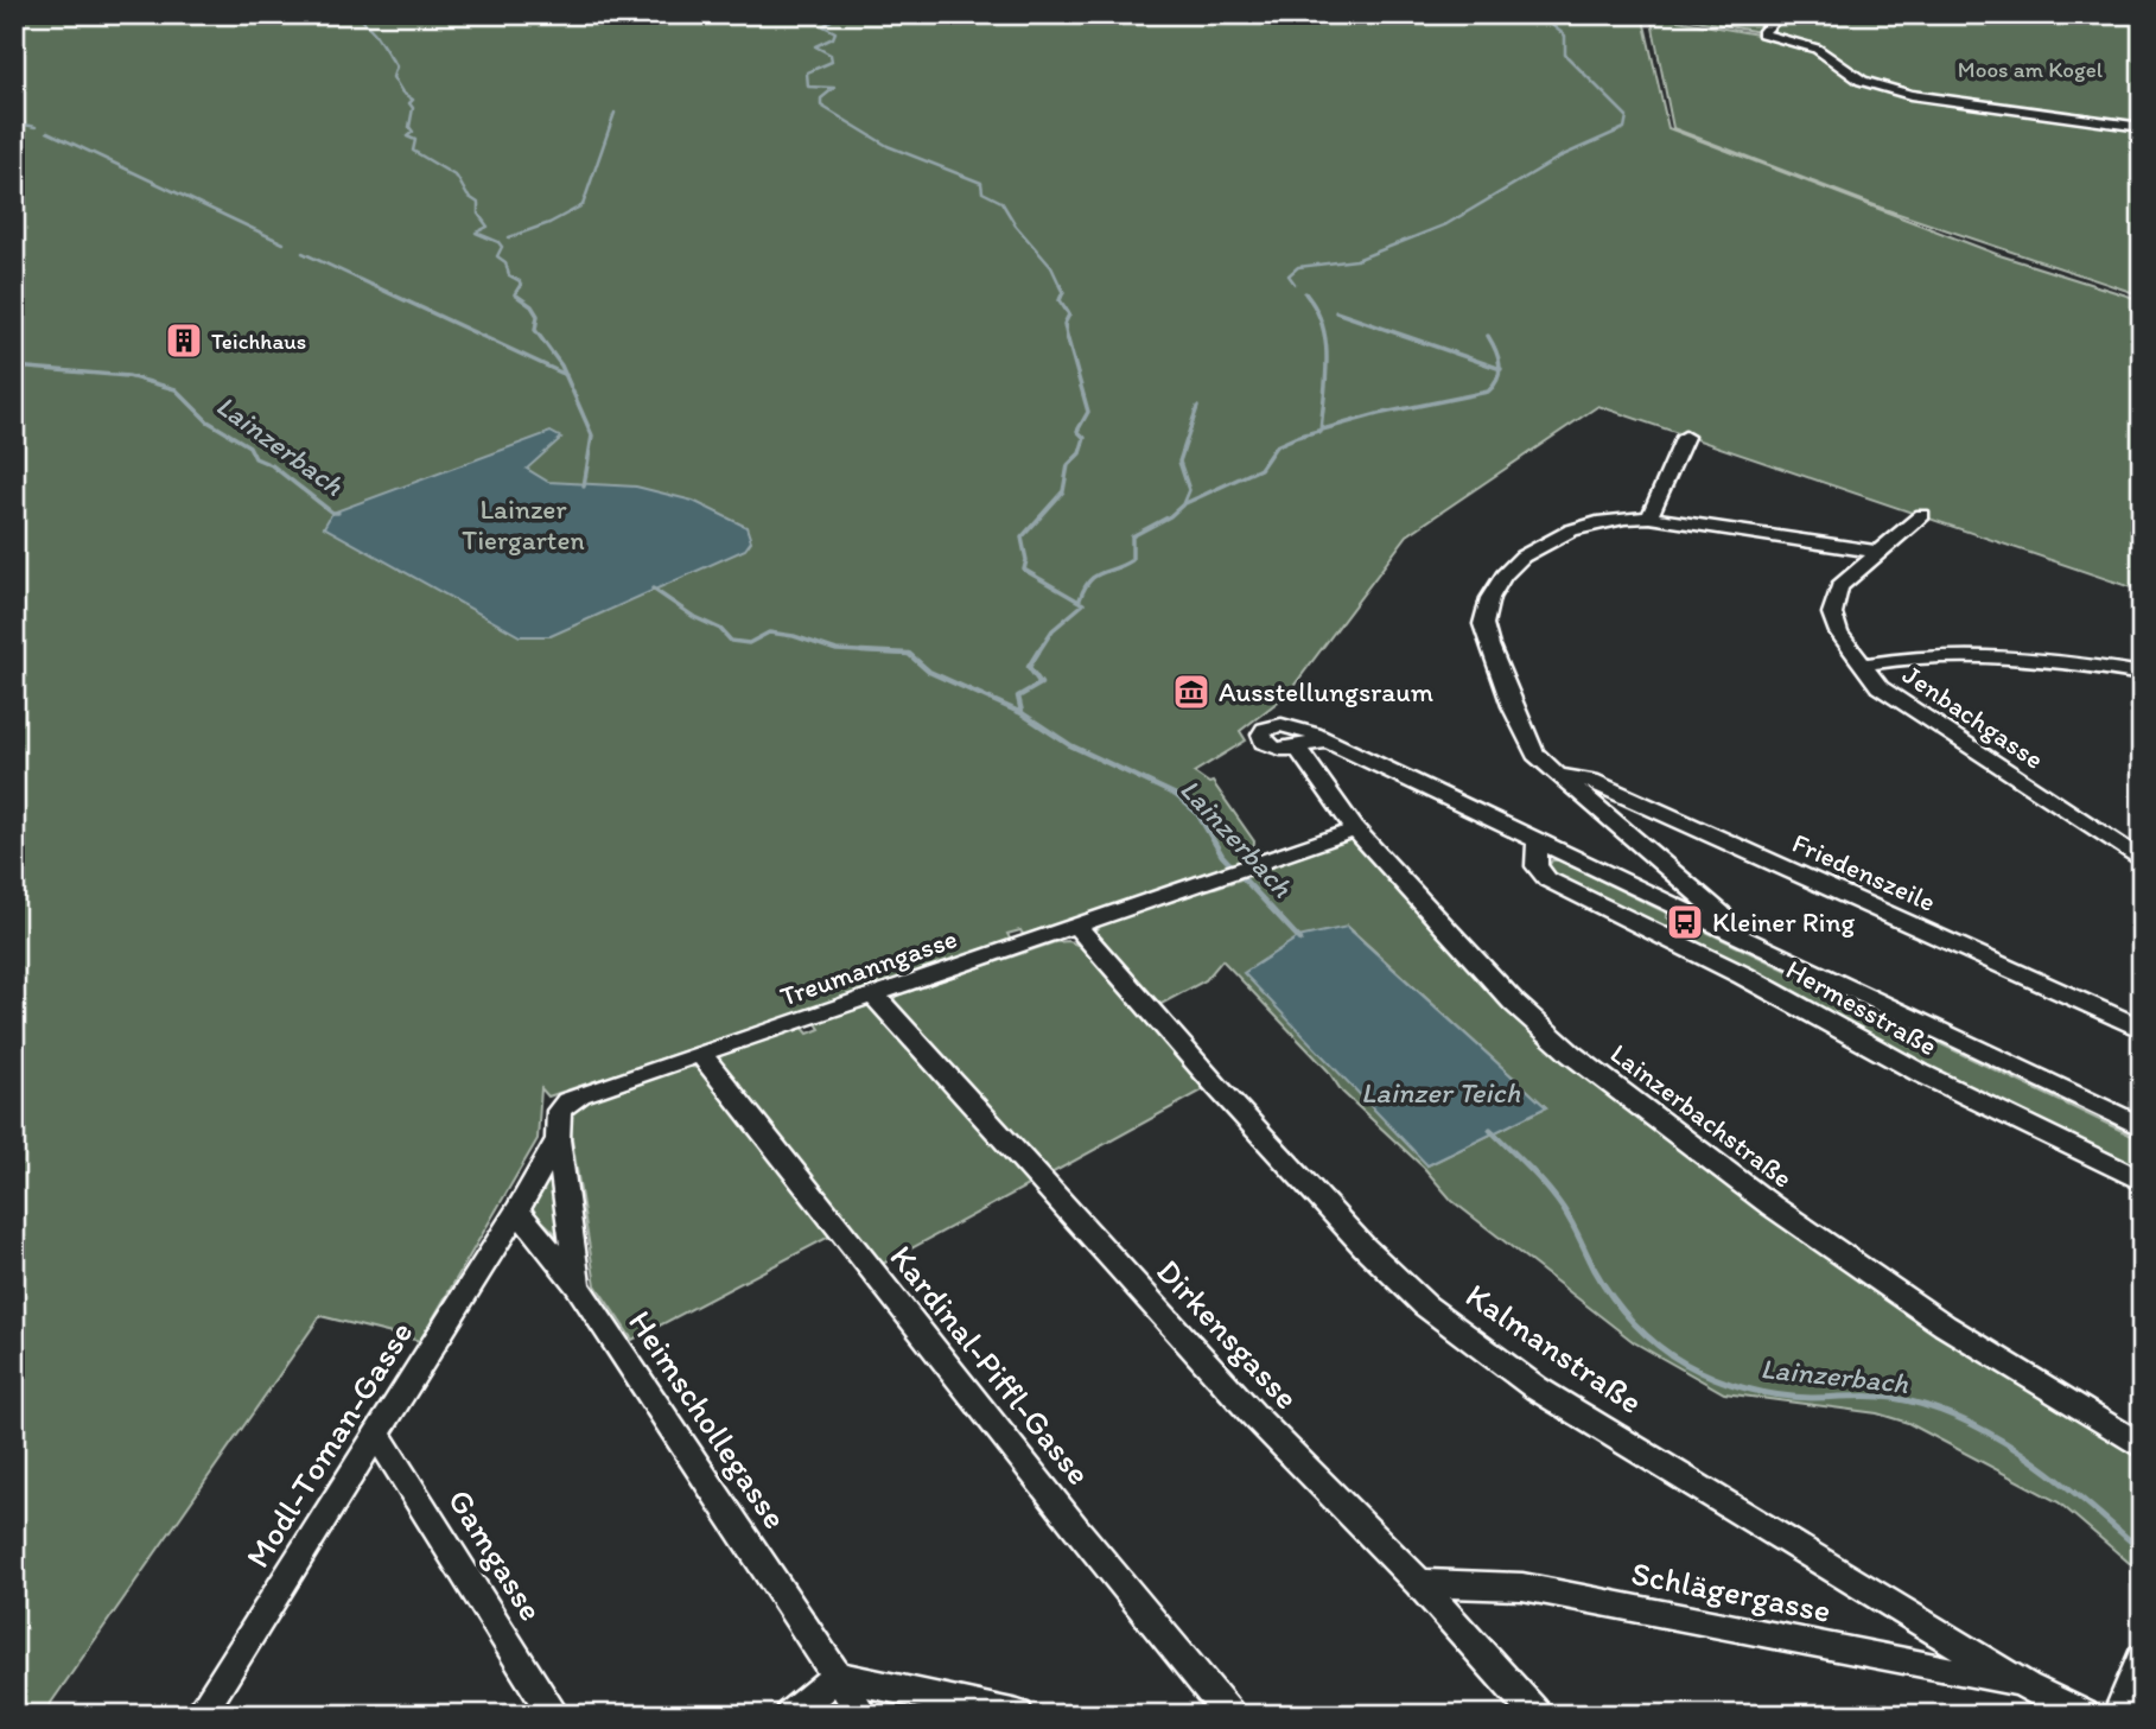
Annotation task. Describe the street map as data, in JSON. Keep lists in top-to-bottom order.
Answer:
{
  "streets": {
    "street": [
      "Jenbachgasse",
      "Friedenszeile",
      "Treumanngasse",
      "Hermesstraße",
      "Lainzerbachstraße",
      "Dirkensgasse",
      "Kalmanstraße",
      "Kardinal-Piffl-Gasse",
      "Heimschollegasse",
      "Modl-Toman-Gasse",
      "Gamgasse",
      "Schlägergasse"
    ]
  },
  "crossings": [
    ["Treumanngasse", "Lainzerbachstraße"],
    ["Treumanngasse", "Dirkensgasse"],
    ["Treumanngasse", "Kalmanstraße"],
    ["Treumanngasse", "Kardinal-Piffl-Gasse"],
    ["Treumanngasse", "Heimschollegasse"],
    ["Treumanngasse", "Modl-Toman-Gasse"],
    ["Hermesstraße", "Lainzerbachstraße"],
    ["Dirkensgasse", "Schlägergasse"],
    ["Kalmanstraße", "Schlägergasse"],
    ["Heimschollegasse", "Modl-Toman-Gasse"],
    ["Modl-Toman-Gasse", "Gamgasse"]
  ],
  "water": ["Lainzerbach", "Lainzer Teich"],
  "parks": ["Moos am Kogel", "Lainzer Tiergarten"],
  "places": {
    "building": ["Teichhaus"],
    "museum": ["Ausstellungsraum"],
    "bus stop": ["Kleiner Ring"]
  }
}
